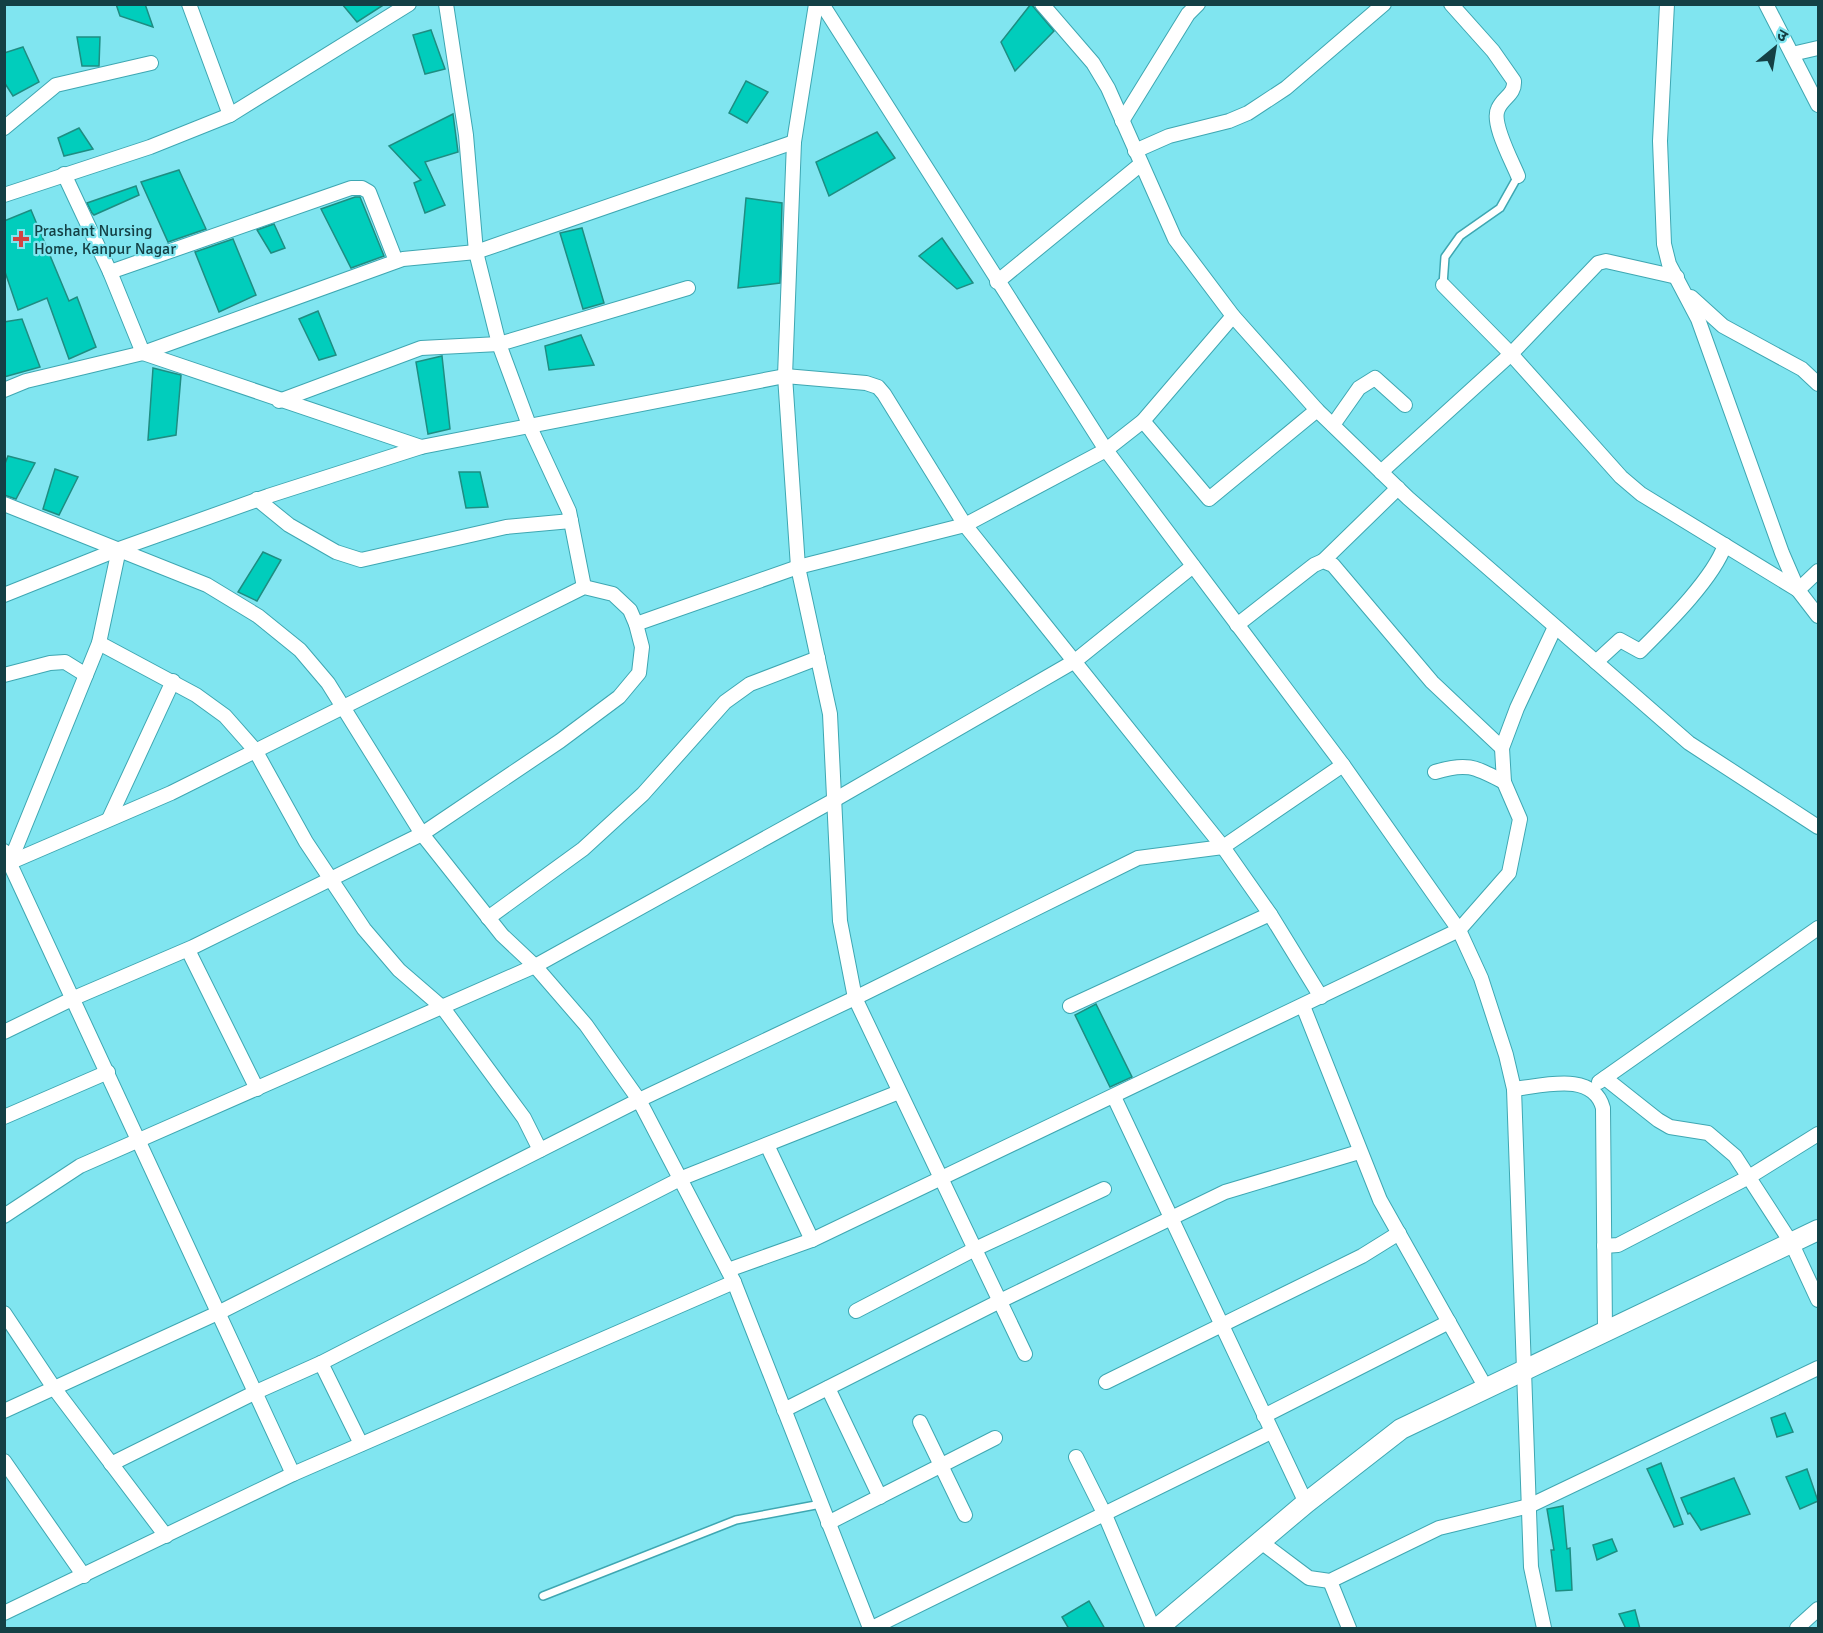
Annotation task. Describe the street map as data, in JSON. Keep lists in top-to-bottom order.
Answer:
{
  "places": {
    "health": ["Prashant Nursing Home, Kanpur Nagar"]
  },
  "north": "top right"
}
